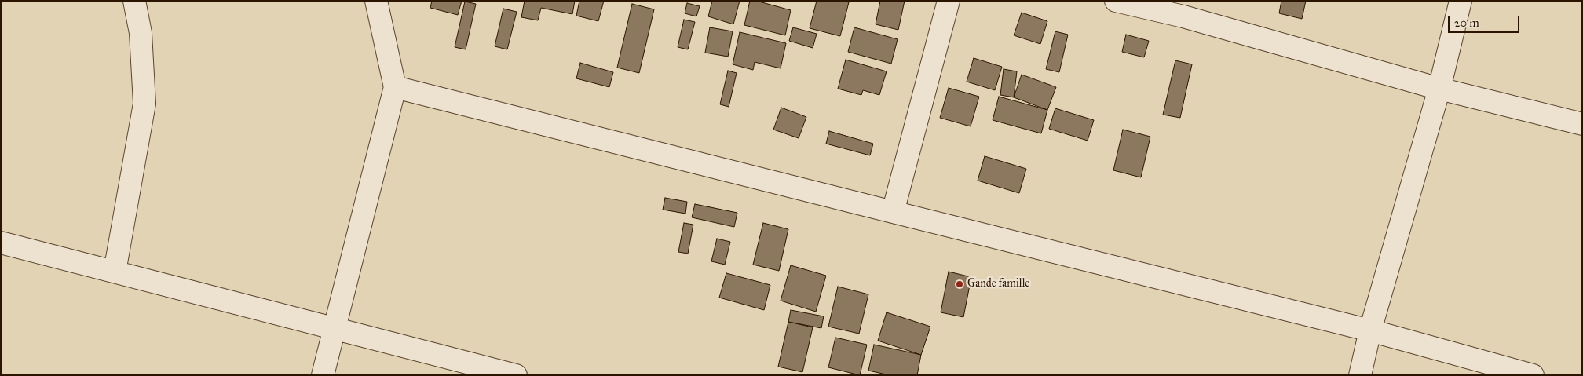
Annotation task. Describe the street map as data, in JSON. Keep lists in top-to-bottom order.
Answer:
{
  "places": ["Gande famille"],
  "scale_bar": "20 m"
}
